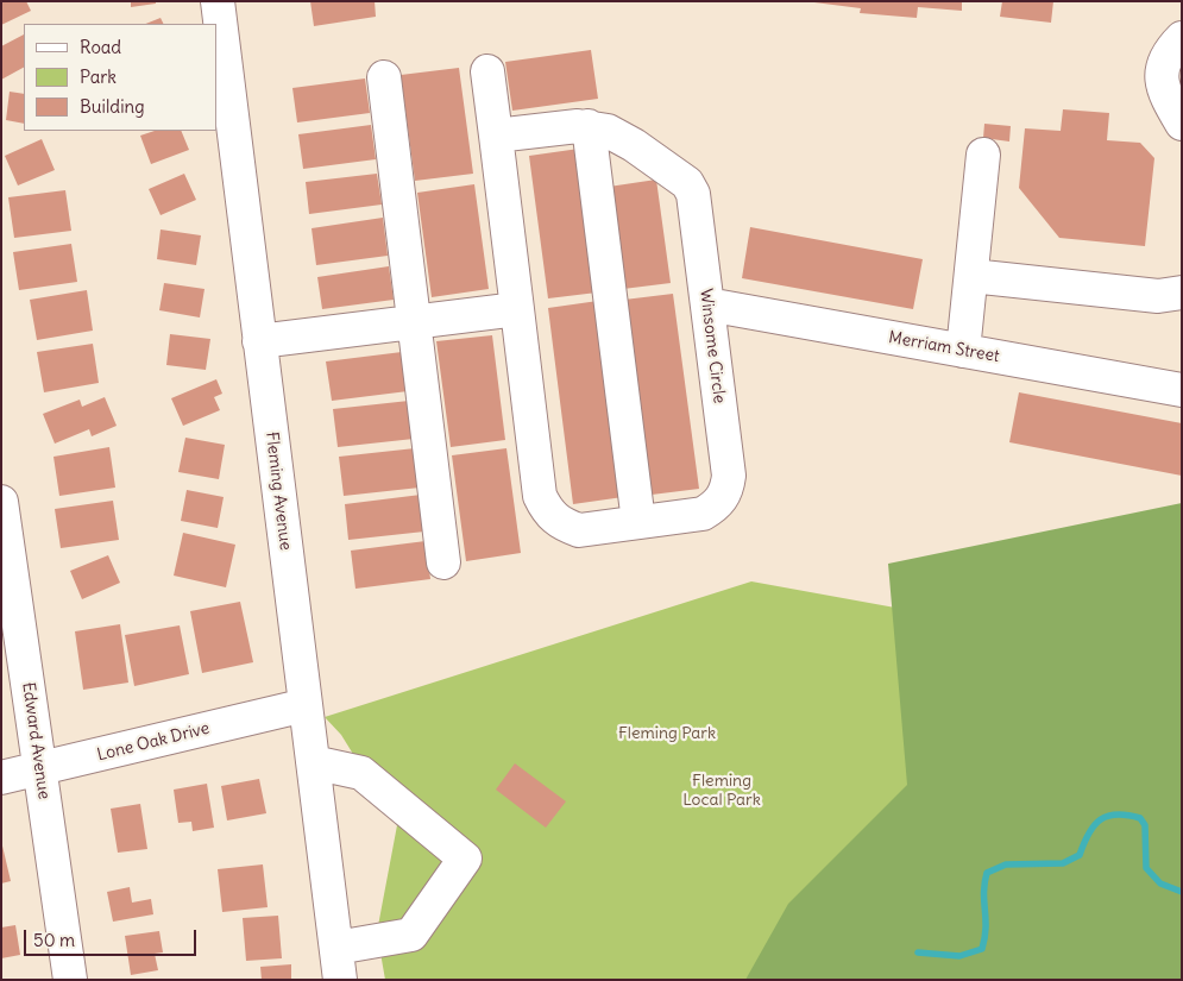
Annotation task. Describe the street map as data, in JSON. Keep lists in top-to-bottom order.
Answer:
{
  "streets": {
    "street": [
      "Winsome Circle",
      "Merriam Street",
      "Fleming Avenue",
      "Edward Avenue",
      "Lone Oak Drive"
    ]
  },
  "crossings": [
    ["Winsome Circle", "Merriam Street"],
    ["Fleming Avenue", "Lone Oak Drive"],
    ["Edward Avenue", "Lone Oak Drive"]
  ],
  "parks": ["Fleming Park", "Fleming Local Park"],
  "legend": ["Road", "Park", "Building"],
  "scale_bar": "50 m"
}
